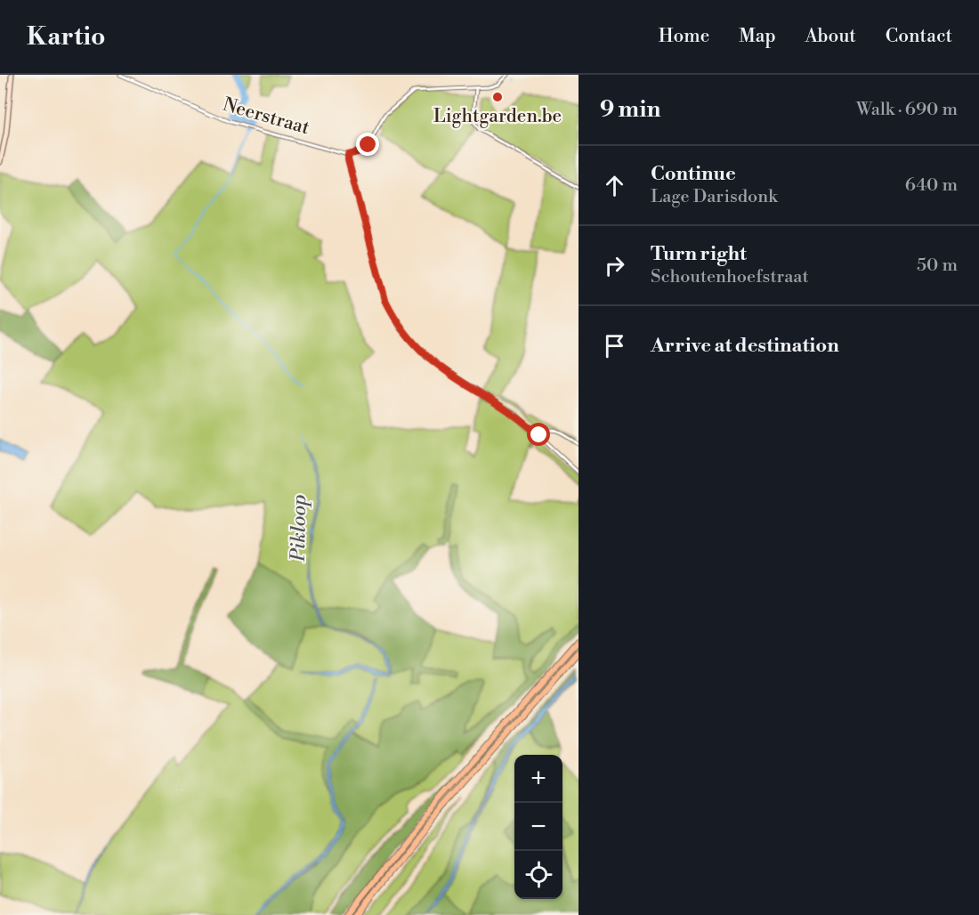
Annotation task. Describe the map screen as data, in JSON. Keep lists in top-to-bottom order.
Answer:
{
  "streets": {
    "street": ["Neerstraat"]
  },
  "water": ["Pikloop"],
  "places": ["Lightgarden.be"],
  "page": {
    "header": "Kartio",
    "nav": [
      "Home",
      "Map",
      "About",
      "Contact"
    ],
    "heading": ["9 min", "Walk · 690 m"],
    "list": [
      ["Continue", "Lage Darisdonk", "640 m"],
      ["Turn right", "Schoutenhoefstraat", "50 m"],
      "Arrive at destination"
    ],
    "map_buttons": ["+", "−"]
  }
}
